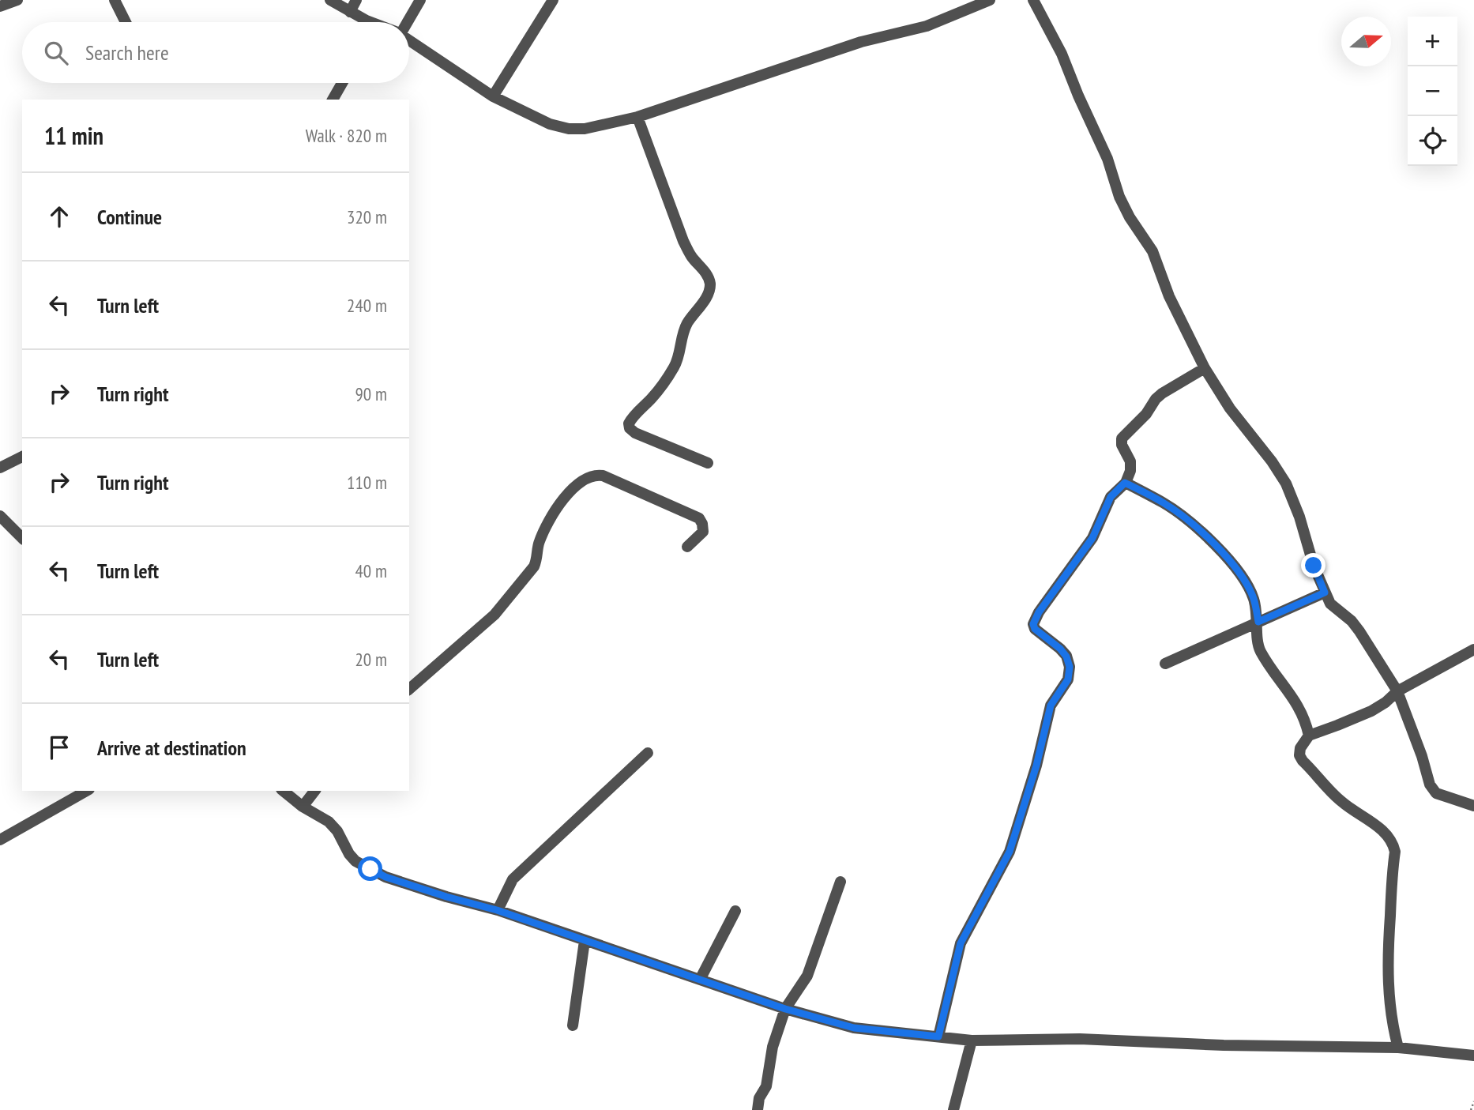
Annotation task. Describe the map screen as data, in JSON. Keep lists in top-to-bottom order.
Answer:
{
  "north": "right",
  "page": {
    "map_buttons": ["+", "−"],
    "search": "Search here",
    "heading": ["11 min", "Walk · 820 m"],
    "list": [
      ["Continue", "320 m"],
      ["Turn left", "240 m"],
      ["Turn right", "90 m"],
      ["Turn right", "110 m"],
      ["Turn left", "40 m"],
      ["Turn left", "20 m"],
      "Arrive at destination"
    ]
  }
}
